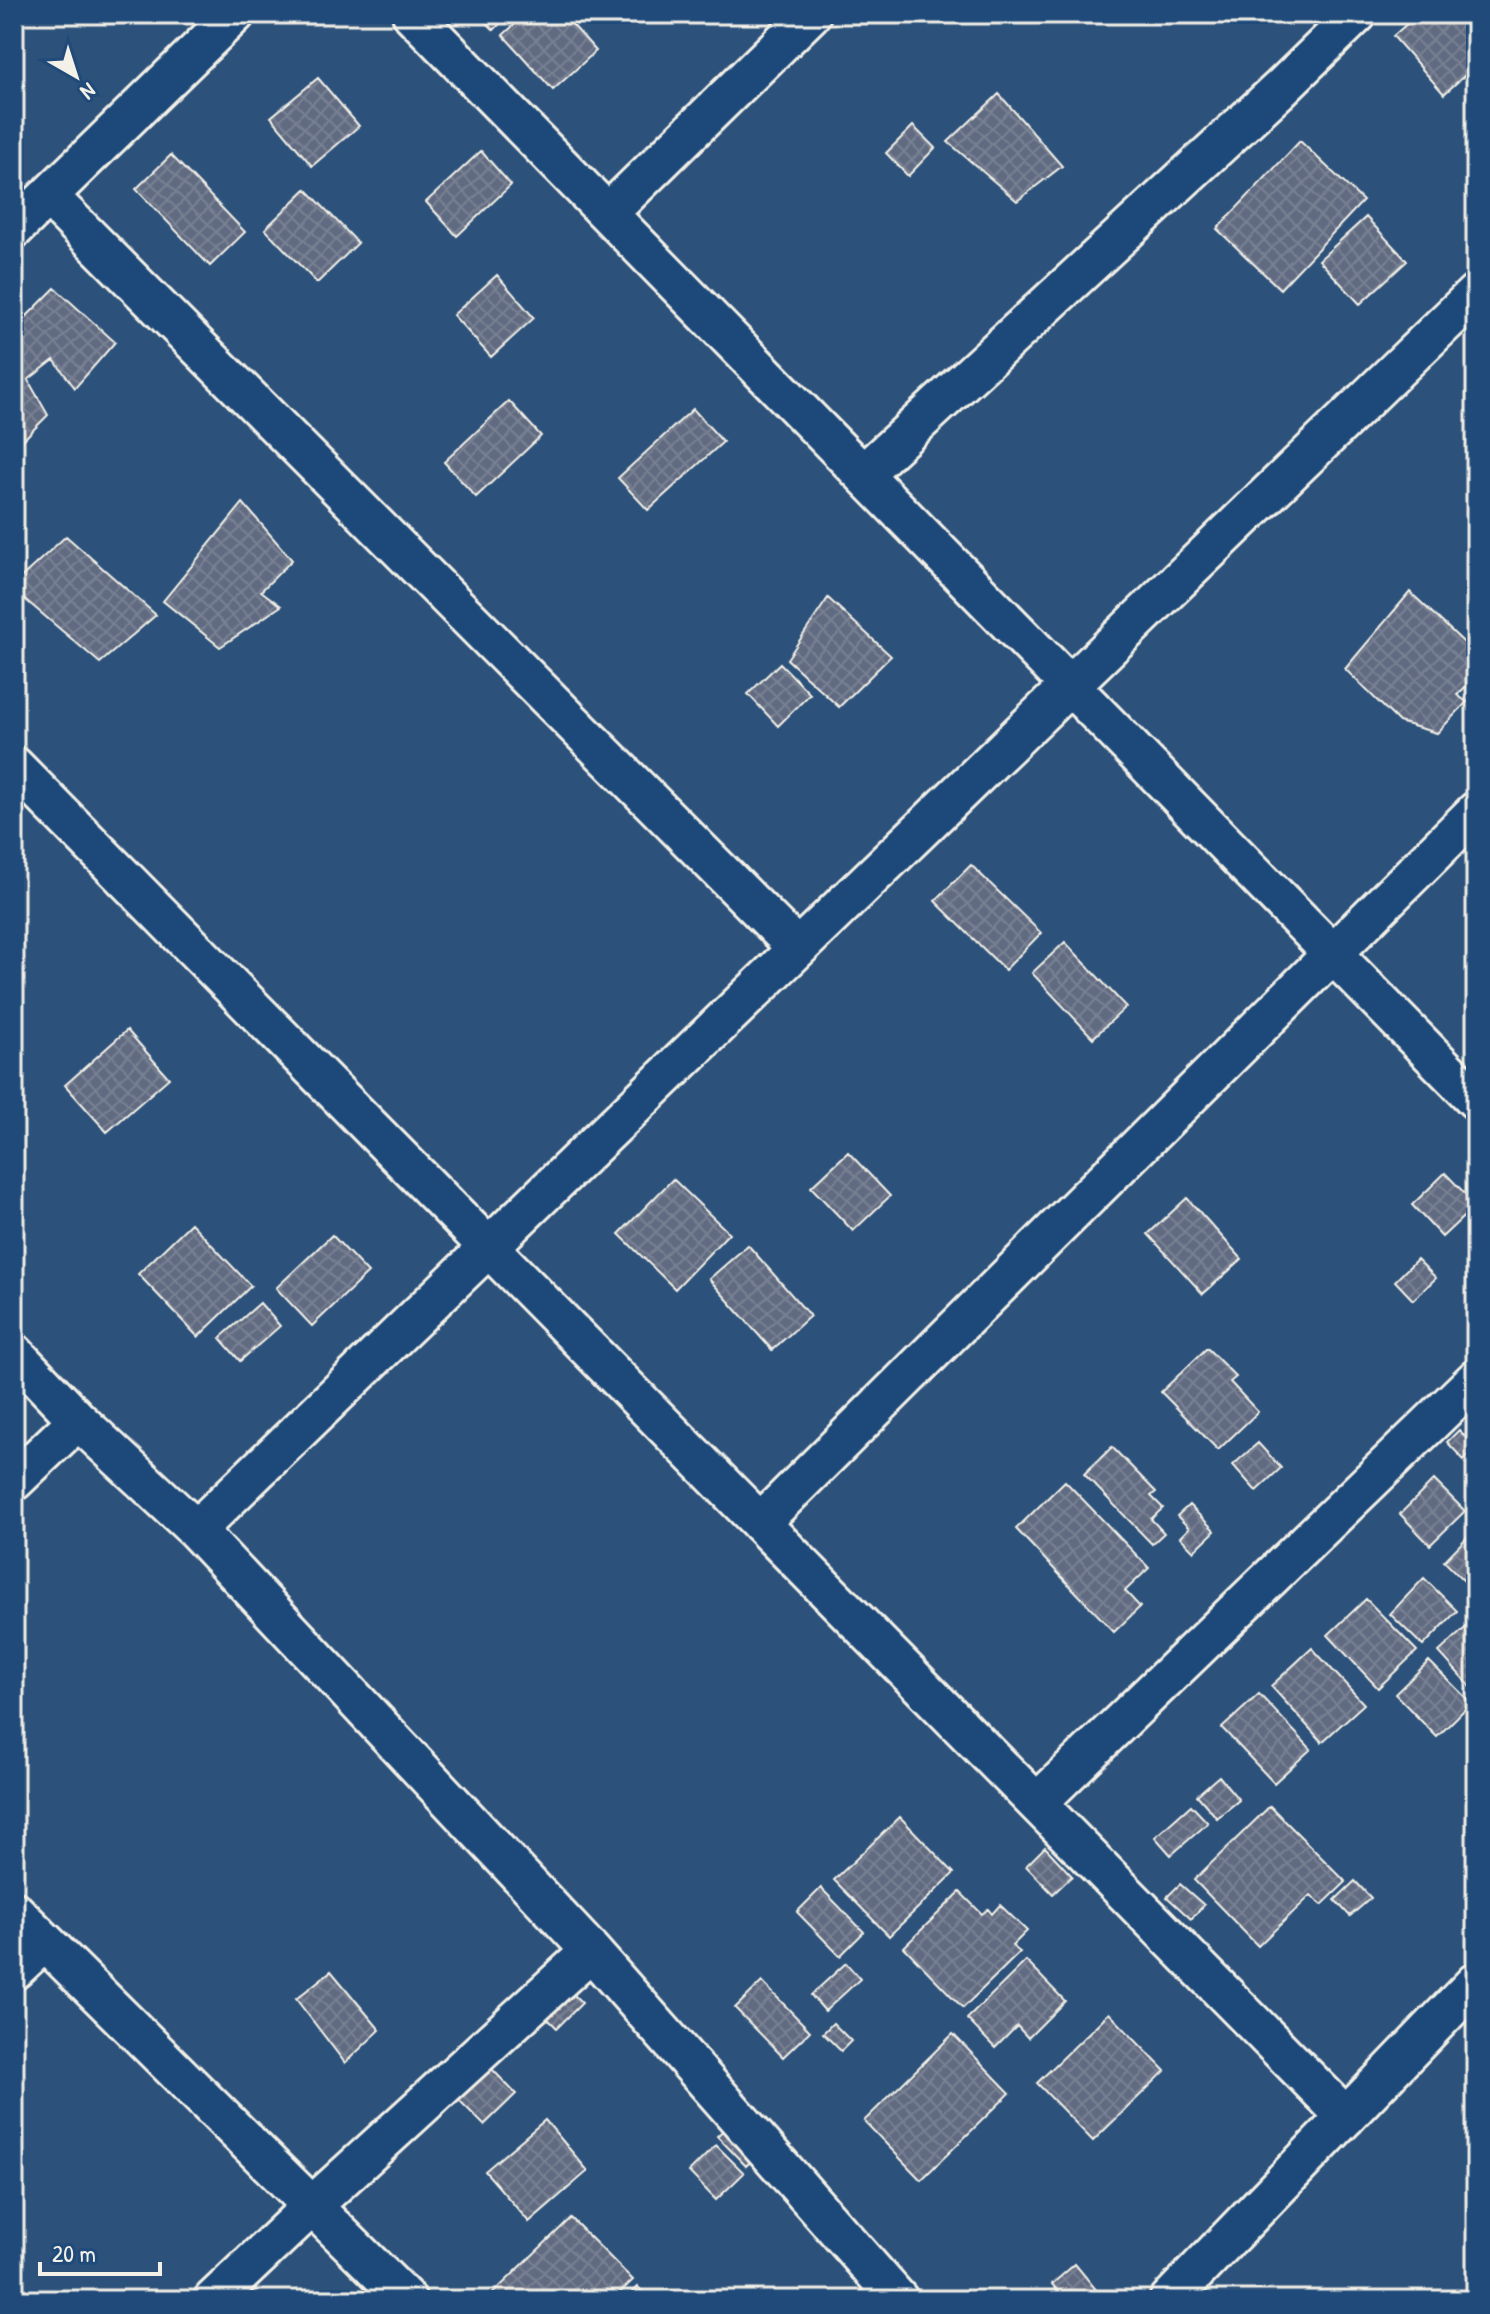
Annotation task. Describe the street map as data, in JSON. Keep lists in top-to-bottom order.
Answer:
{
  "scale_bar": "20 m",
  "north": "bottom right"
}
